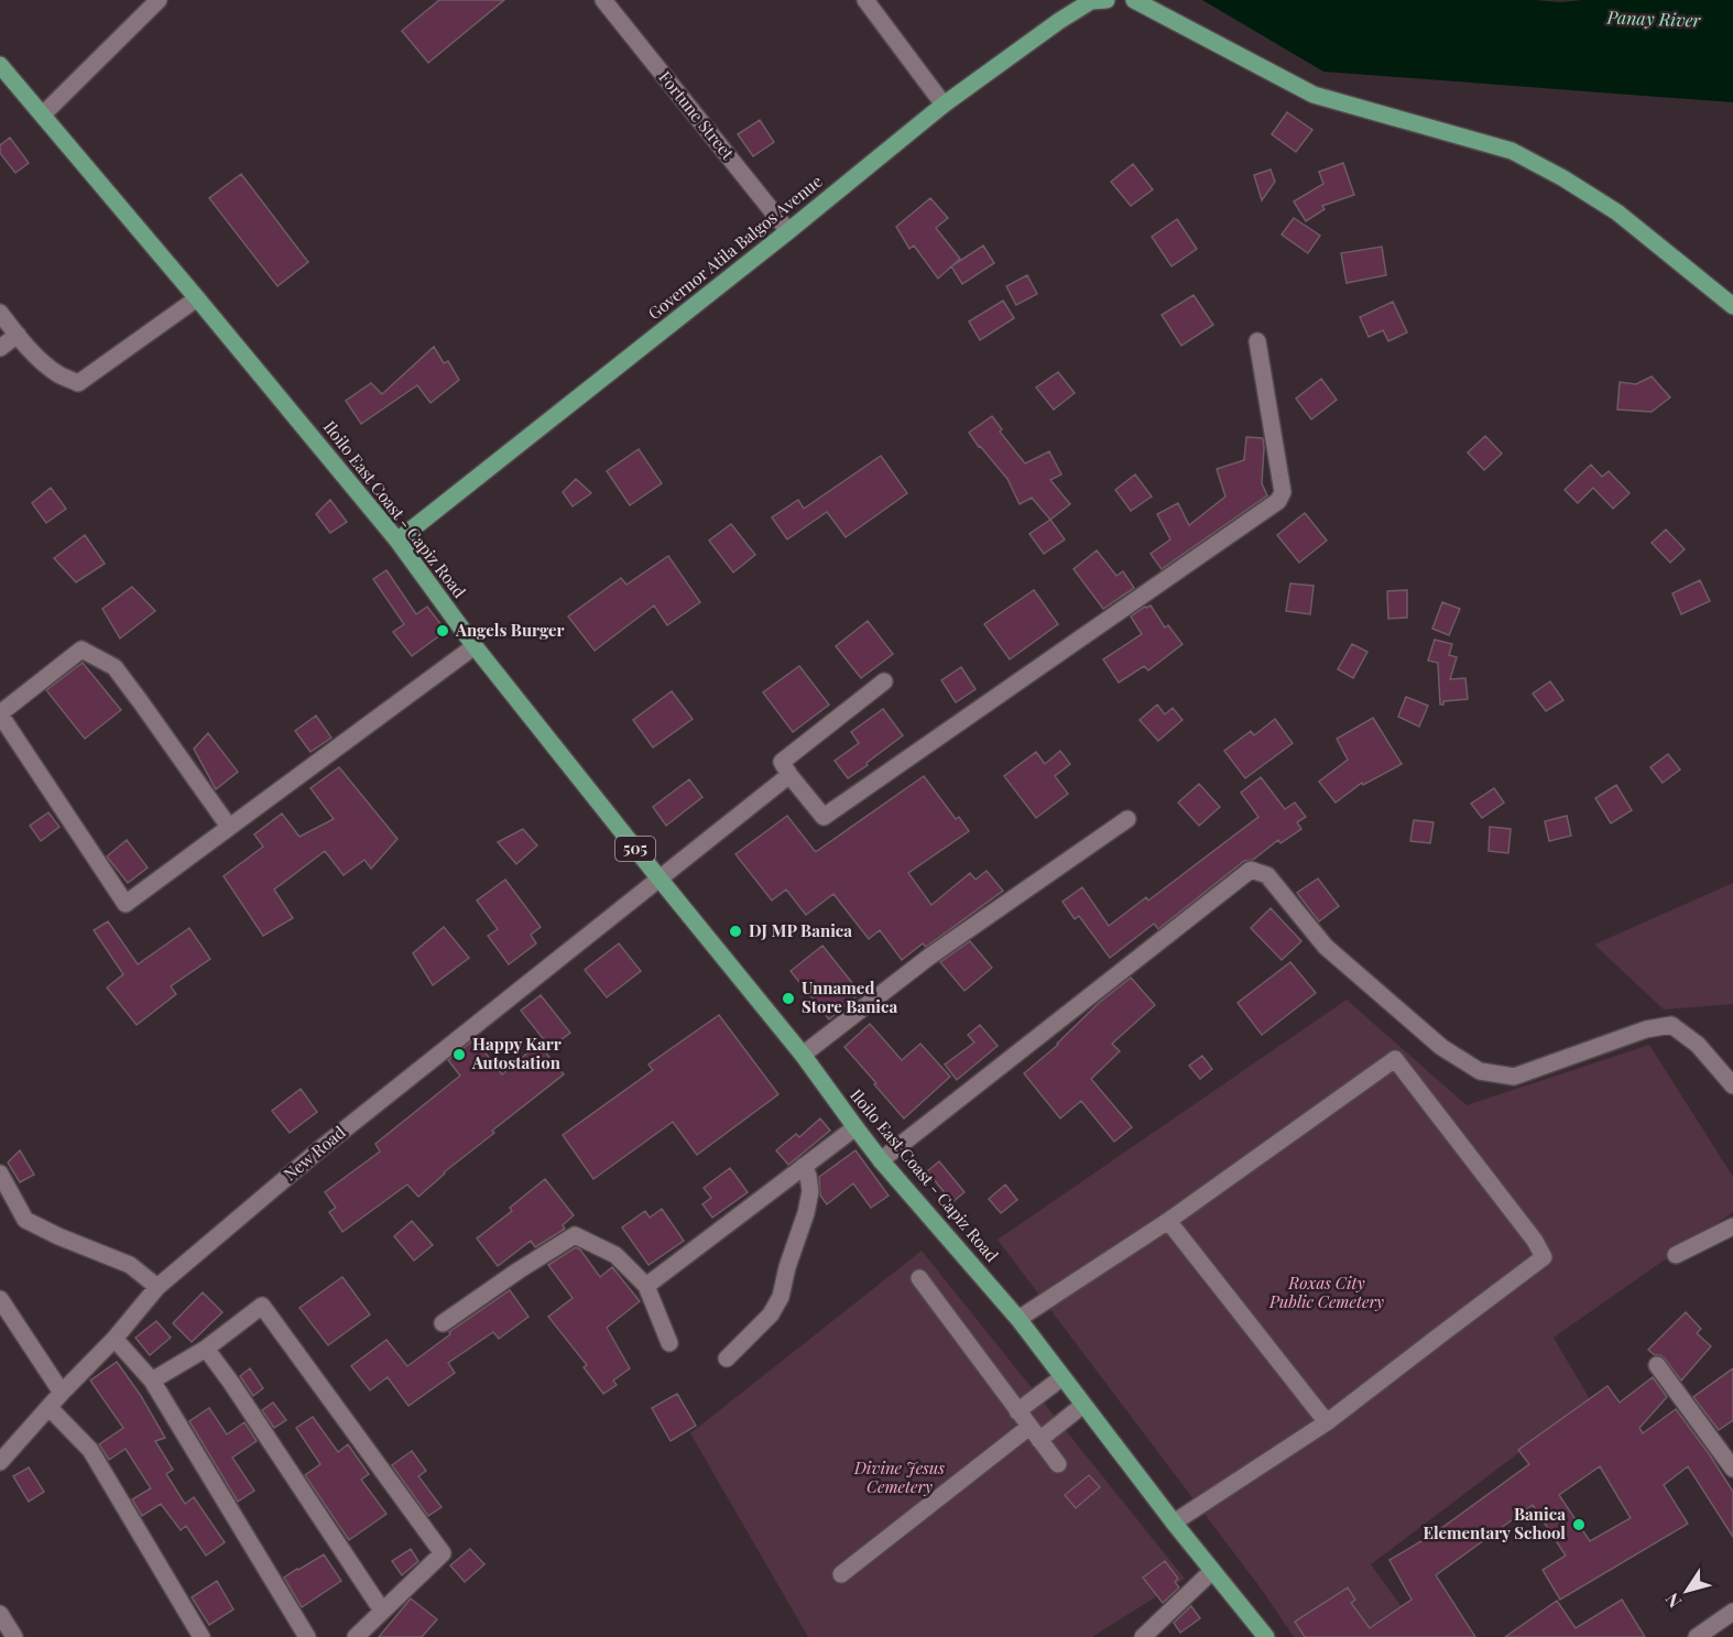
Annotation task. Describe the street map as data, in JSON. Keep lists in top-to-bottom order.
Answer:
{
  "streets": {
    "main road": ["Governor Atila Balgos Avenue", "Iloilo East Coast - Capiz Road", "505"],
    "street": ["Fortune Street", "New Road"]
  },
  "crossings": [
    ["Fortune Street", "Governor Atila Balgos Avenue"],
    ["Governor Atila Balgos Avenue", "Iloilo East Coast - Capiz Road"],
    ["Iloilo East Coast - Capiz Road", "New Road"]
  ],
  "water": ["Panay River"],
  "parks": ["Roxas City Public Cemetery", "Divine Jesus Cemetery"],
  "places": [
    "Angels Burger",
    "DJ MP Banica",
    "Unnamed Store Banica",
    "Happy Karr Autostation",
    "Banica Elementary School"
  ],
  "north": "bottom left"
}
